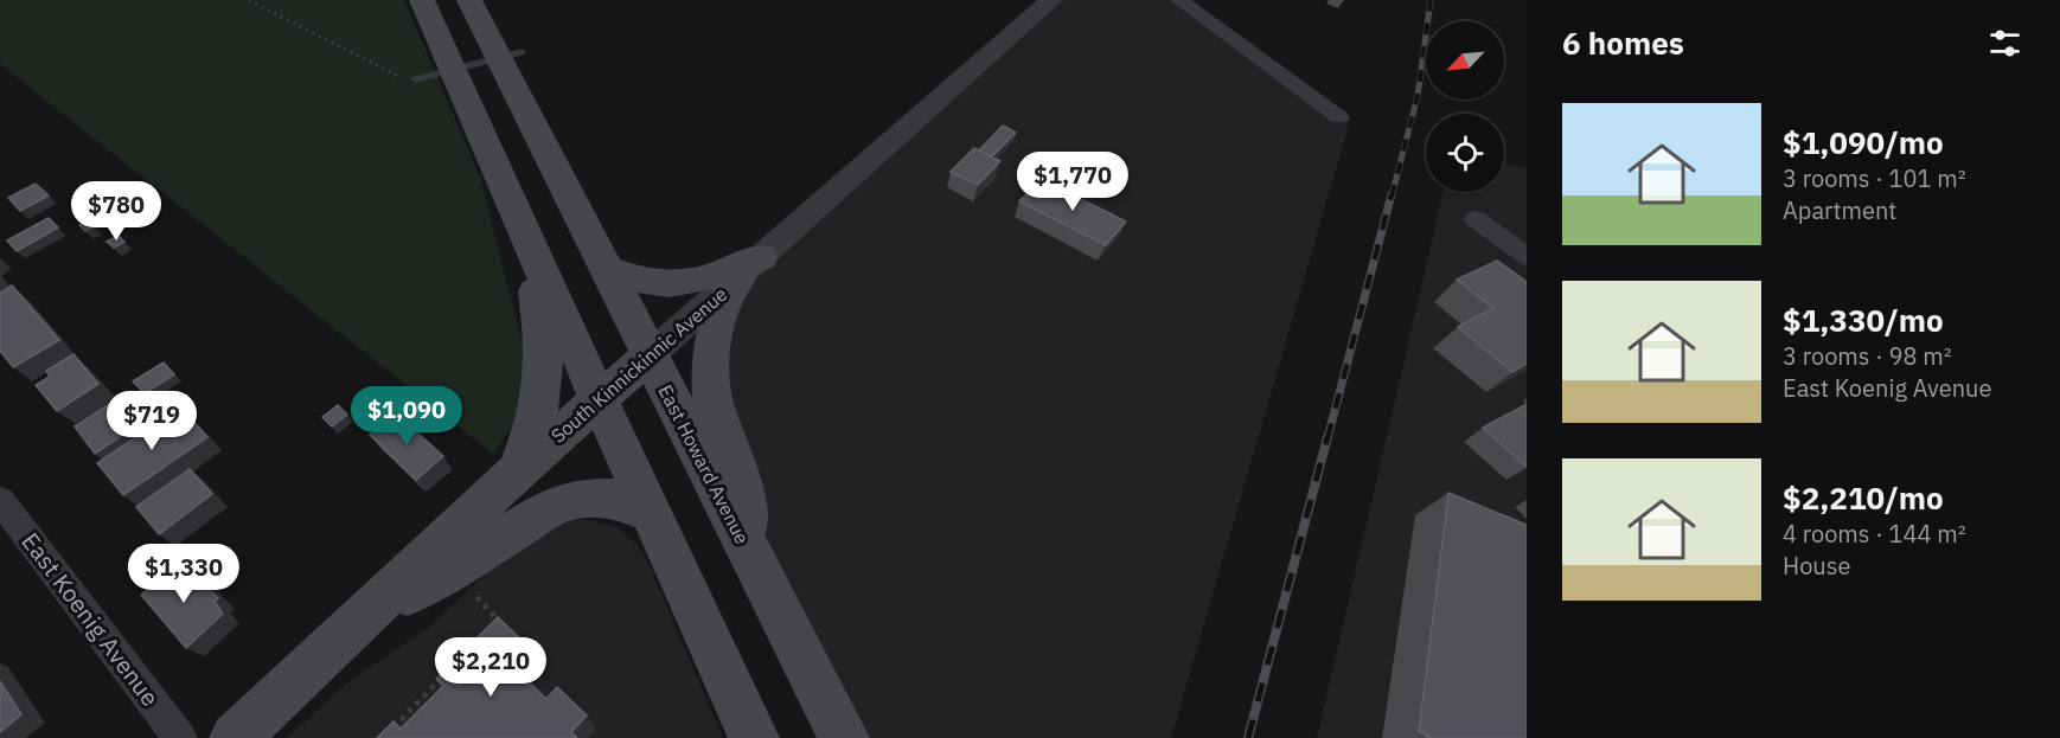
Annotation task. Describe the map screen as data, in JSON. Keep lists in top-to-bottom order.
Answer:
{
  "streets": {
    "main road": ["South Kinnickinnic Avenue", "East Howard Avenue"],
    "street": ["East Koenig Avenue"]
  },
  "crossings": [
    ["South Kinnickinnic Avenue", "East Howard Avenue"]
  ],
  "north": "bottom left",
  "page": {
    "heading": "6 homes",
    "list": [
      {
        "name": "$1,090/mo",
        "note": "3 rooms · 101 m² · Apartment"
      },
      {
        "name": "$1,330/mo",
        "note": "3 rooms · 98 m² · East Koenig Avenue"
      },
      {
        "name": "$2,210/mo",
        "note": "4 rooms · 144 m² · House"
      }
    ],
    "price": [
      "$1,770",
      "$780",
      "$1,090",
      "$719",
      "$1,330",
      "$2,210"
    ]
  }
}
